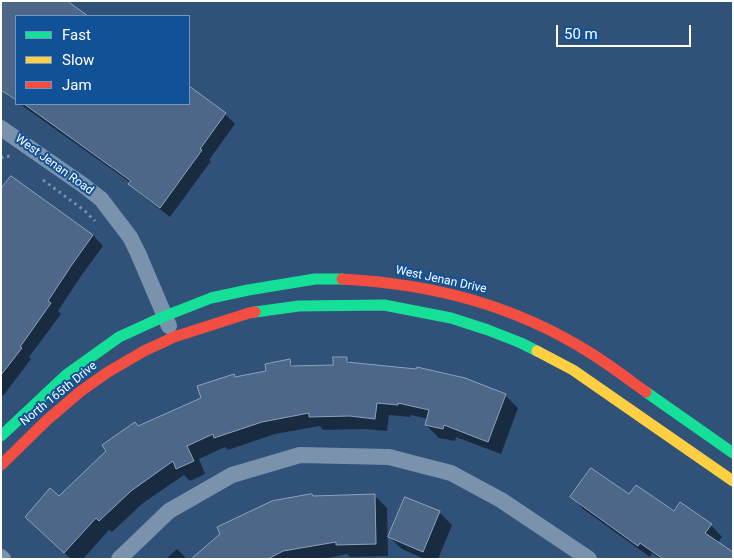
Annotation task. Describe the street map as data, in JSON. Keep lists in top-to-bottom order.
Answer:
{
  "streets": {
    "street": ["West Jenan Road", "West Jenan Drive", "North 165th Drive"]
  },
  "crossings": [
    ["West Jenan Road", "North 165th Drive"],
    ["West Jenan Drive", "North 165th Drive"]
  ],
  "legend": ["Fast", "Slow", "Jam"],
  "scale_bar": "50 m"
}
